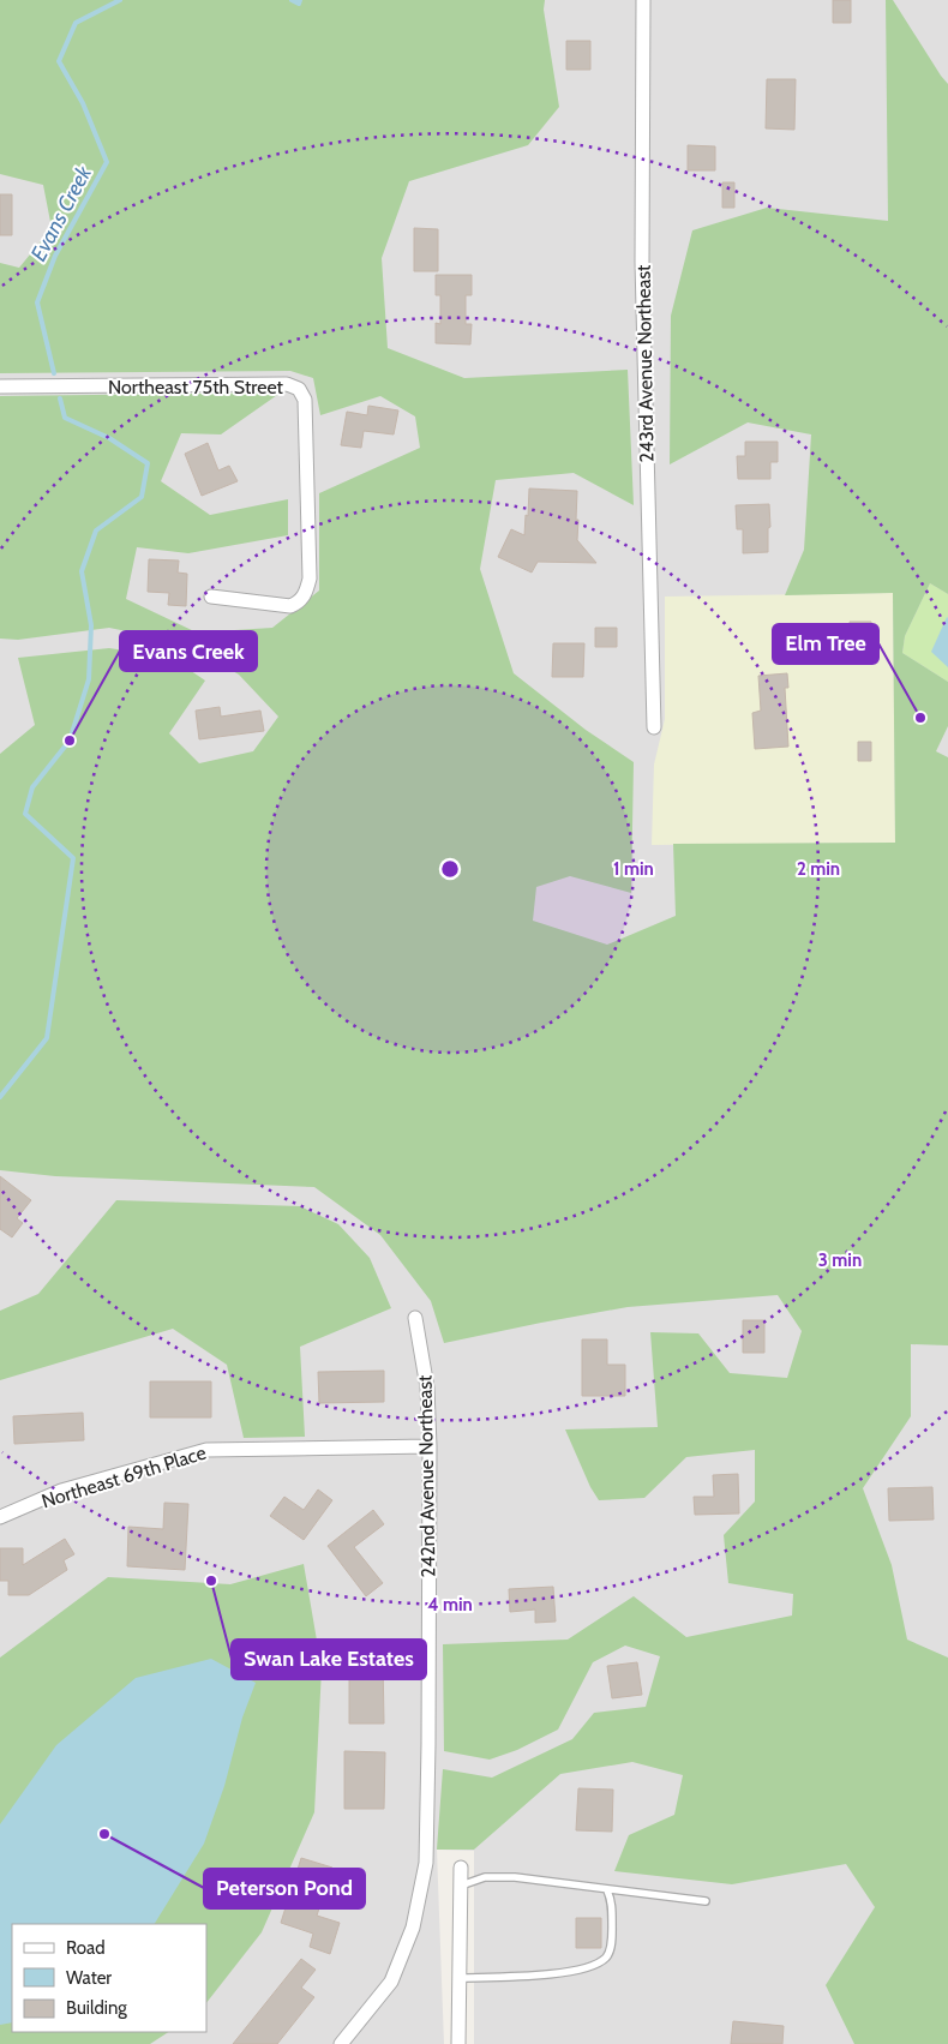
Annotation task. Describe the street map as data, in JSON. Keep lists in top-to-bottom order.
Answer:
{
  "streets": {
    "street": [
      "243rd Avenue Northeast",
      "Northeast 75th Street",
      "Northeast 69th Place",
      "242nd Avenue Northeast"
    ]
  },
  "crossings": [
    ["Northeast 69th Place", "242nd Avenue Northeast"]
  ],
  "water": ["Evans Creek"],
  "places": [
    "Elm Tree",
    "Evans Creek",
    "Swan Lake Estates",
    "Peterson Pond"
  ],
  "legend": ["Road", "Water", "Building"],
  "rings": [
    "1 min",
    "2 min",
    "3 min",
    "4 min"
  ]
}
